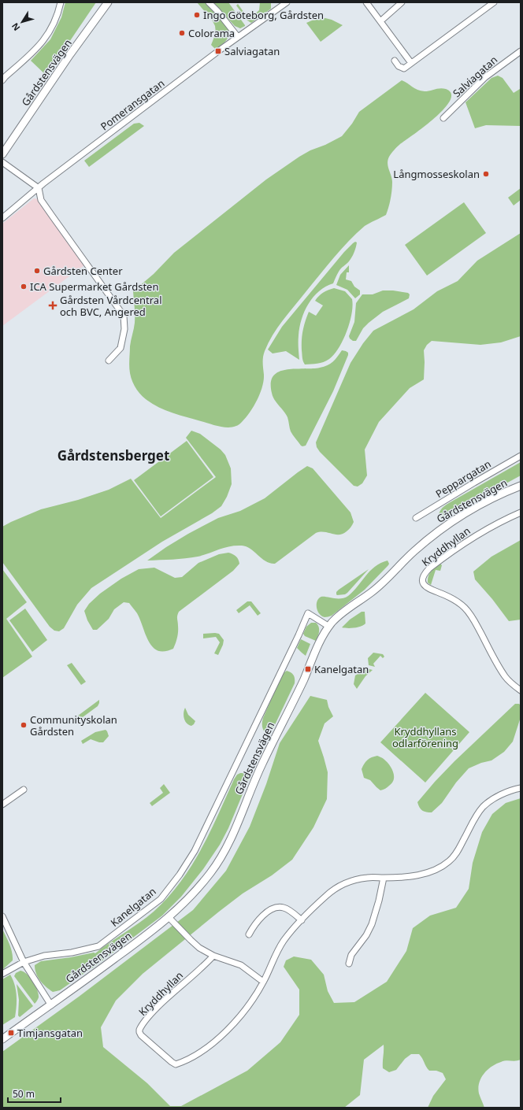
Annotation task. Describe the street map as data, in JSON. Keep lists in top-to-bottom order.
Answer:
{
  "streets": {
    "street": [
      "Gårdstensvägen",
      "Salviagatan",
      "Pomeransgatan",
      "Peppargatan",
      "Kryddhyllan",
      "Kanelgatan"
    ]
  },
  "crossings": [
    ["Gårdstensvägen", "Kanelgatan"]
  ],
  "districts": ["Gårdstensberget"],
  "parks": ["Kryddhyllans odlarförening"],
  "places": {
    "other": [
      "Ingo Göteborg, Gårdsten",
      "Colorama",
      "Långmosseskolan",
      "Gårdsten Center",
      "ICA Supermarket Gårdsten",
      "Communityskolan Gårdsten"
    ],
    "transit": ["Salviagatan", "Kanelgatan", "Timjansgatan"],
    "health": ["Gårdsten Vårdcentral och BVC, Angered"]
  },
  "scale_bar": "50 m",
  "north": "bottom left"
}
